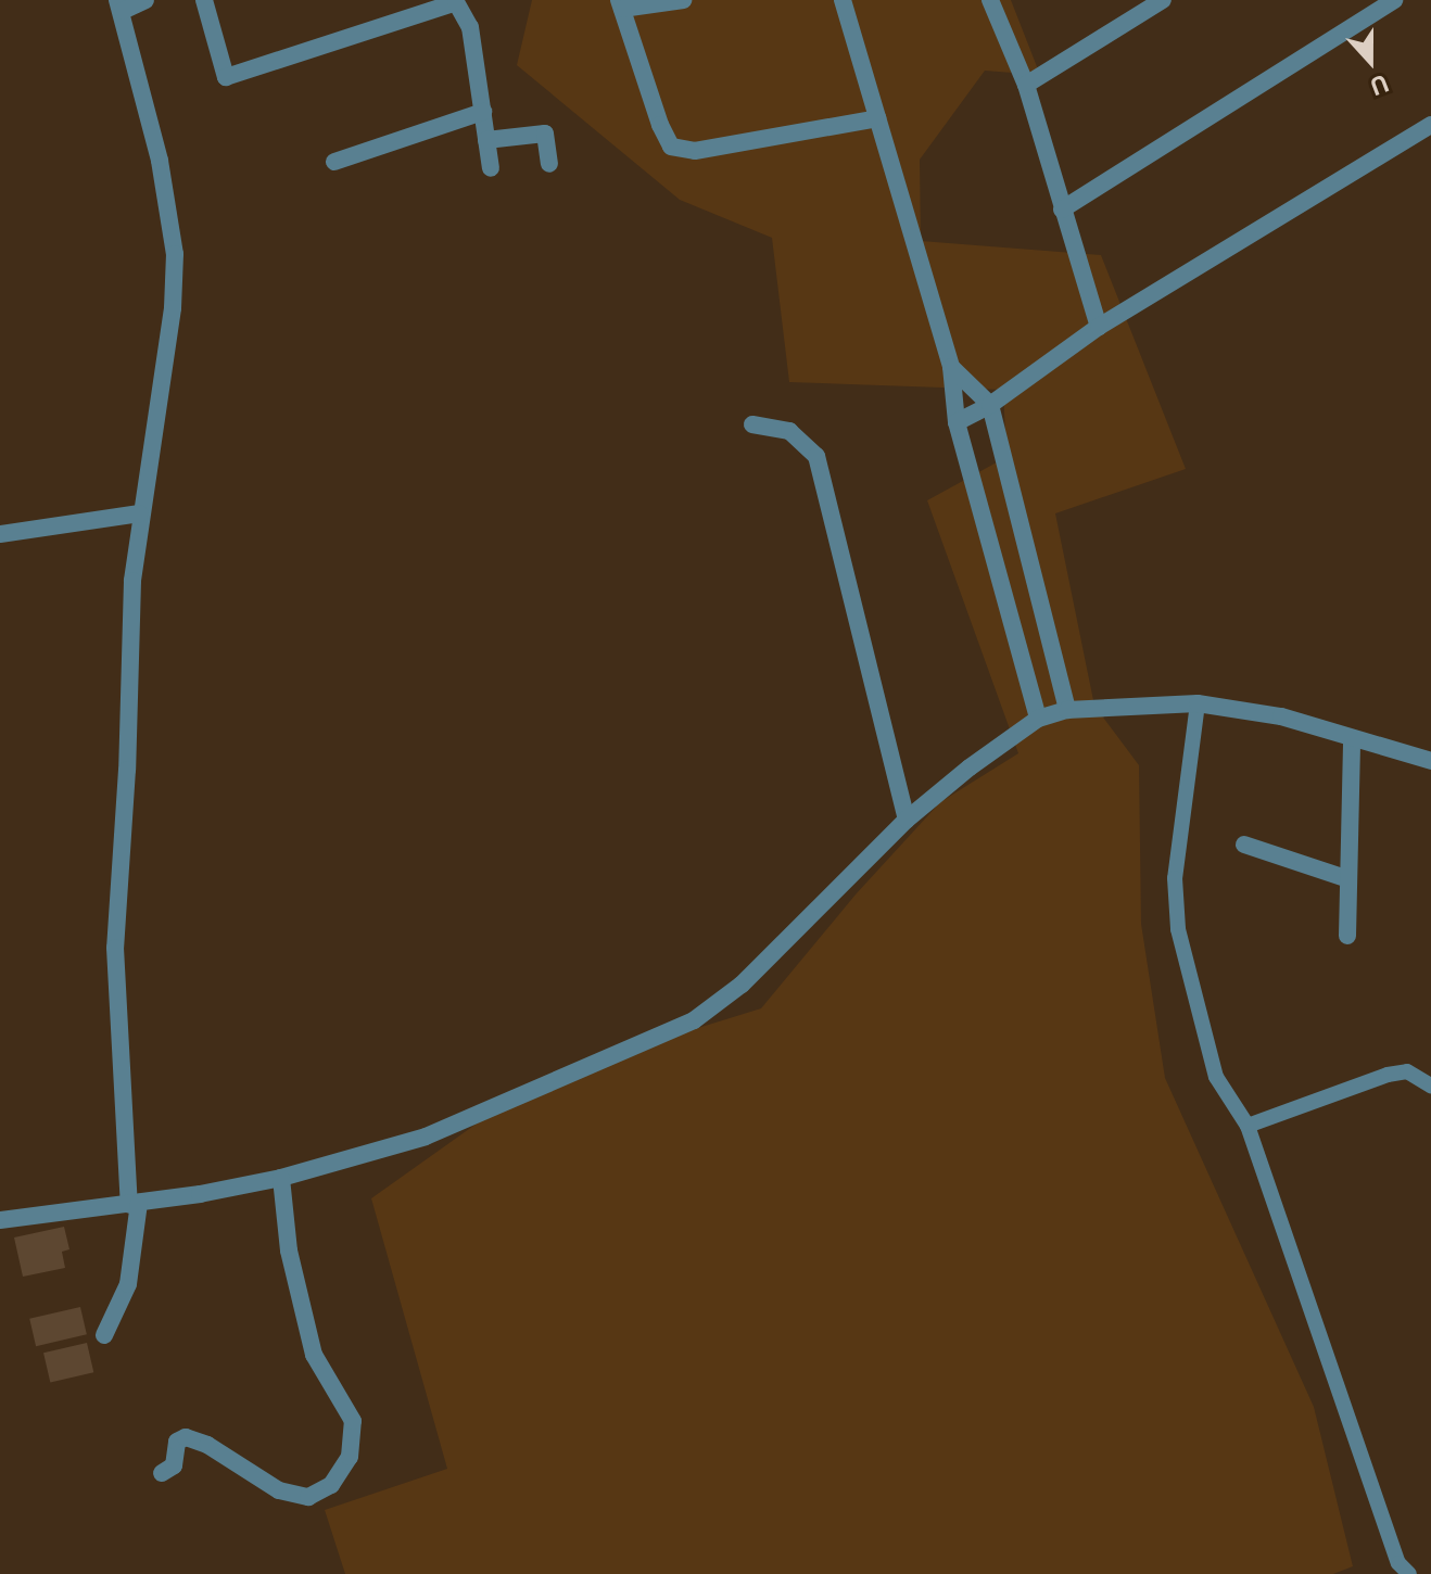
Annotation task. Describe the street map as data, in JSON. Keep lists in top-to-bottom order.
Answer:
{
  "north": "bottom"
}
